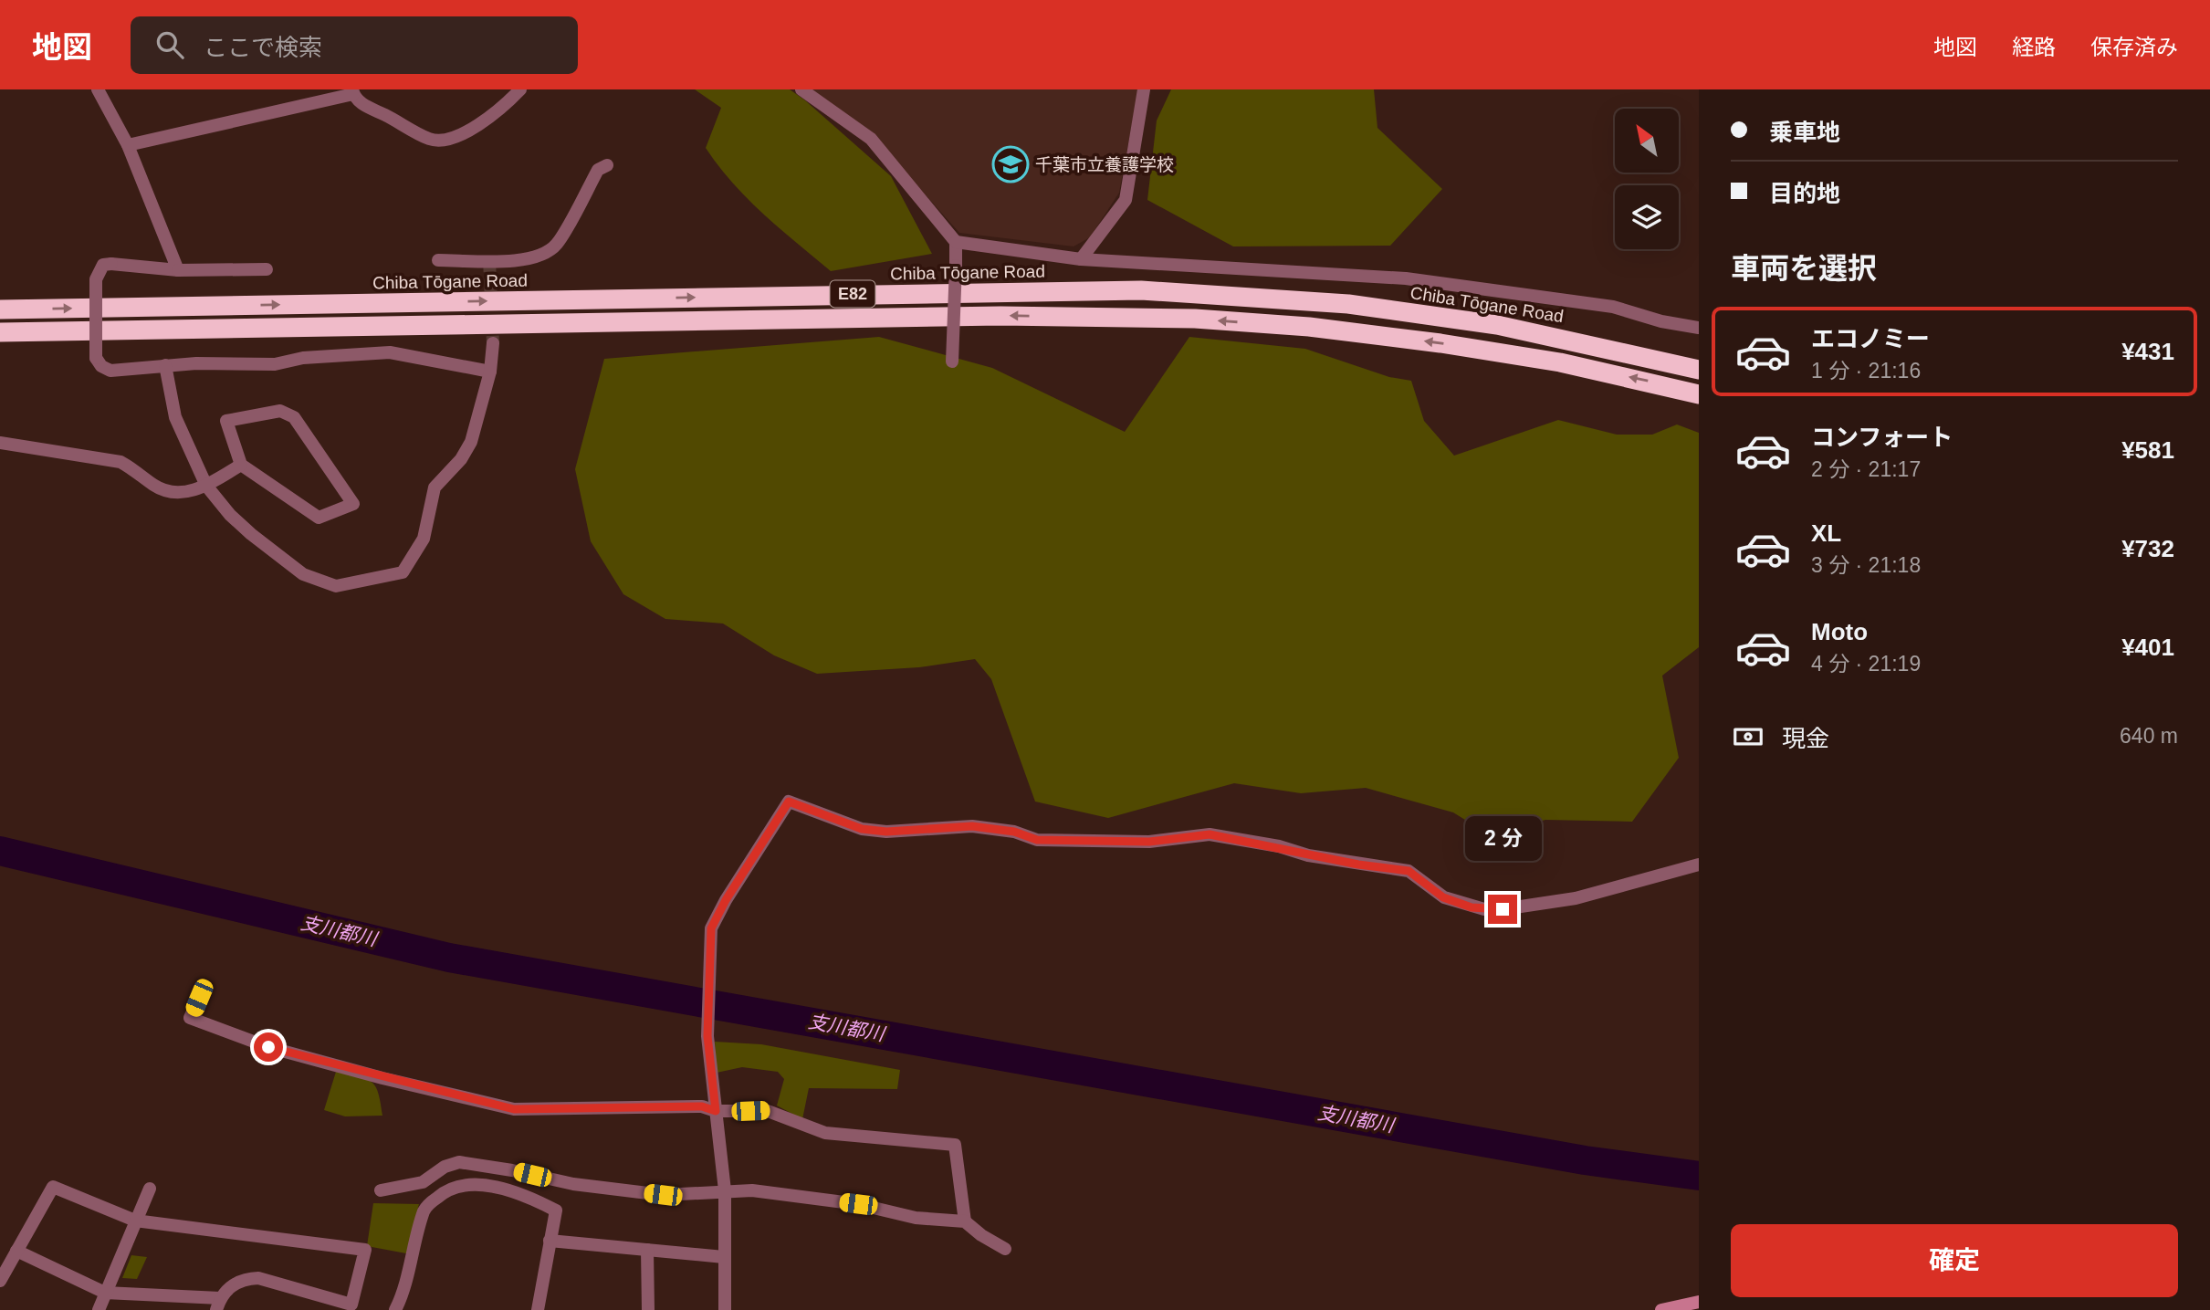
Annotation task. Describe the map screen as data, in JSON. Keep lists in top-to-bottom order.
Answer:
{
  "streets": {
    "highway": ["Chiba Tōgane Road", "E82"]
  },
  "water": ["支川都川"],
  "places": {
    "school or university": ["千葉市立養護学校"]
  },
  "north": "top left",
  "page": {
    "header": "地図",
    "search": "ここで検索",
    "nav": ["地図", "経路", "保存済み"],
    "banner": ["乗車地", "目的地"],
    "heading": "車両を選択",
    "list": [
      {
        "name": "エコノミー",
        "note": "1 分 · 21:16",
        "value": "¥431"
      },
      {
        "name": "コンフォート",
        "note": "2 分 · 21:17",
        "value": "¥581"
      },
      {
        "name": "XL",
        "note": "3 分 · 21:18",
        "value": "¥732"
      },
      {
        "name": "Moto",
        "note": "4 分 · 21:19",
        "value": "¥401"
      }
    ],
    "pay": ["現金", "640 m"],
    "bubble": "2 分",
    "buttons": "確定"
  }
}
